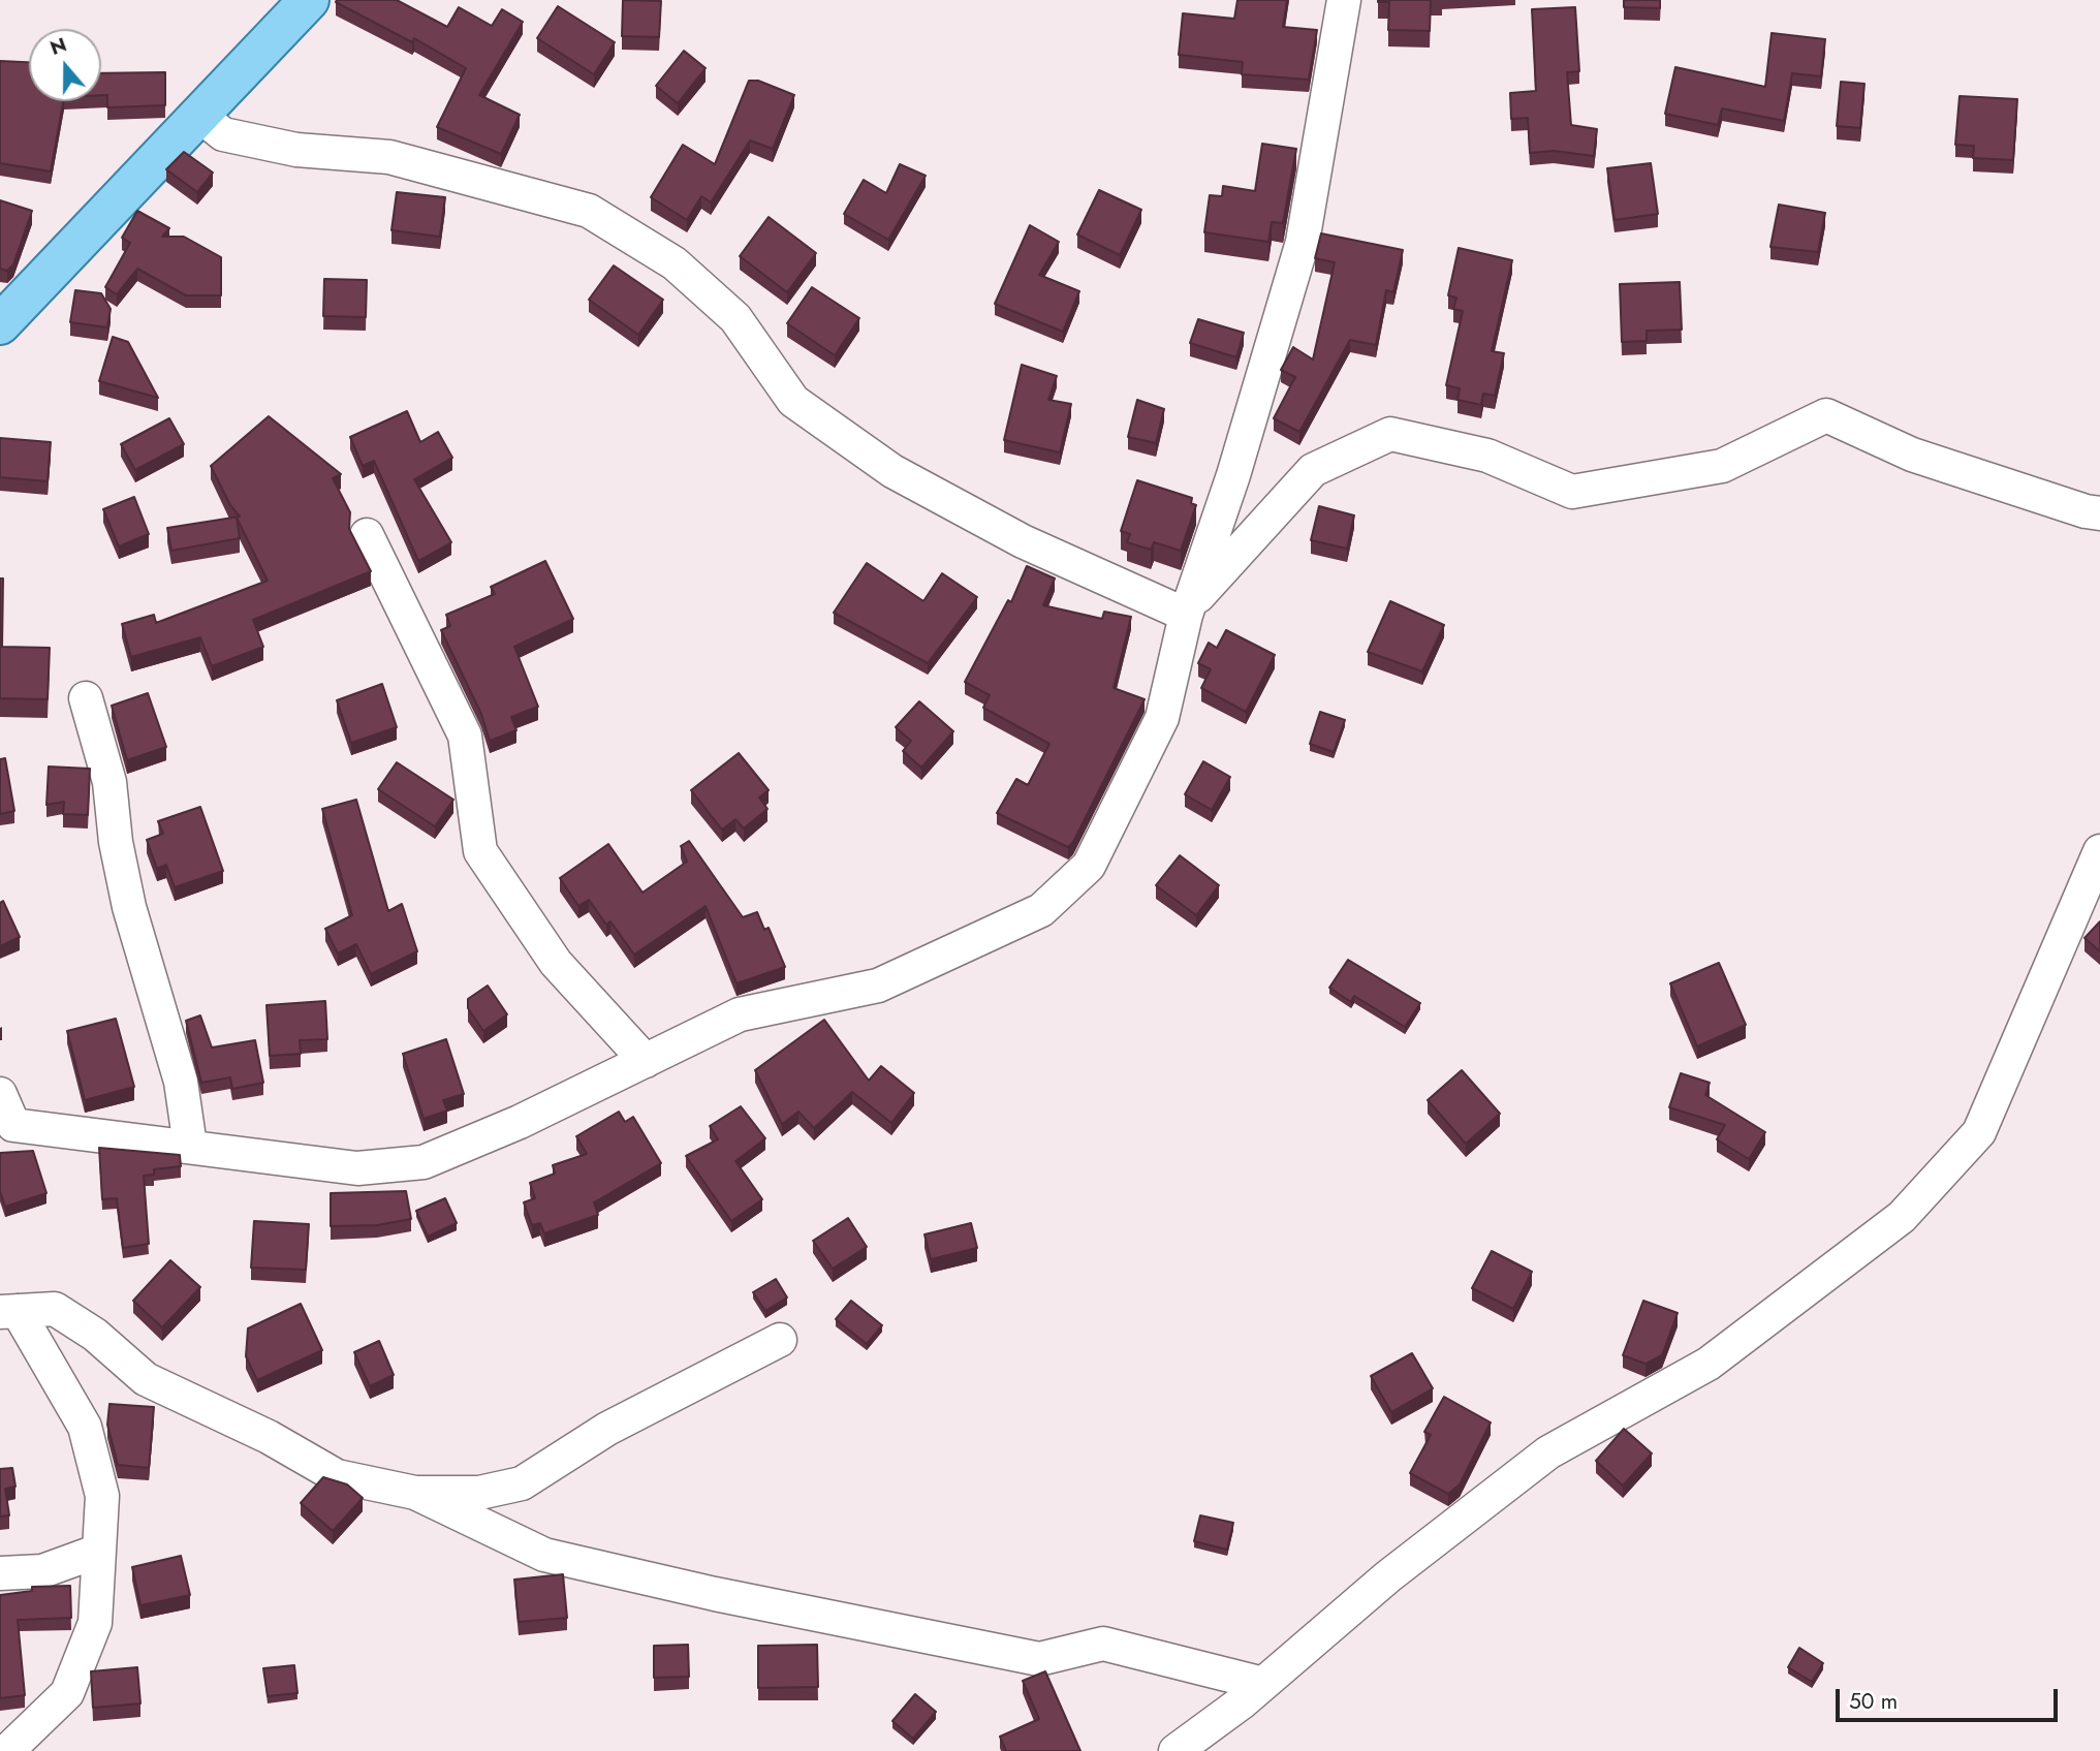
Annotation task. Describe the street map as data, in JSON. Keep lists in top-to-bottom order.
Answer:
{
  "scale_bar": "50 m",
  "north": "top"
}
